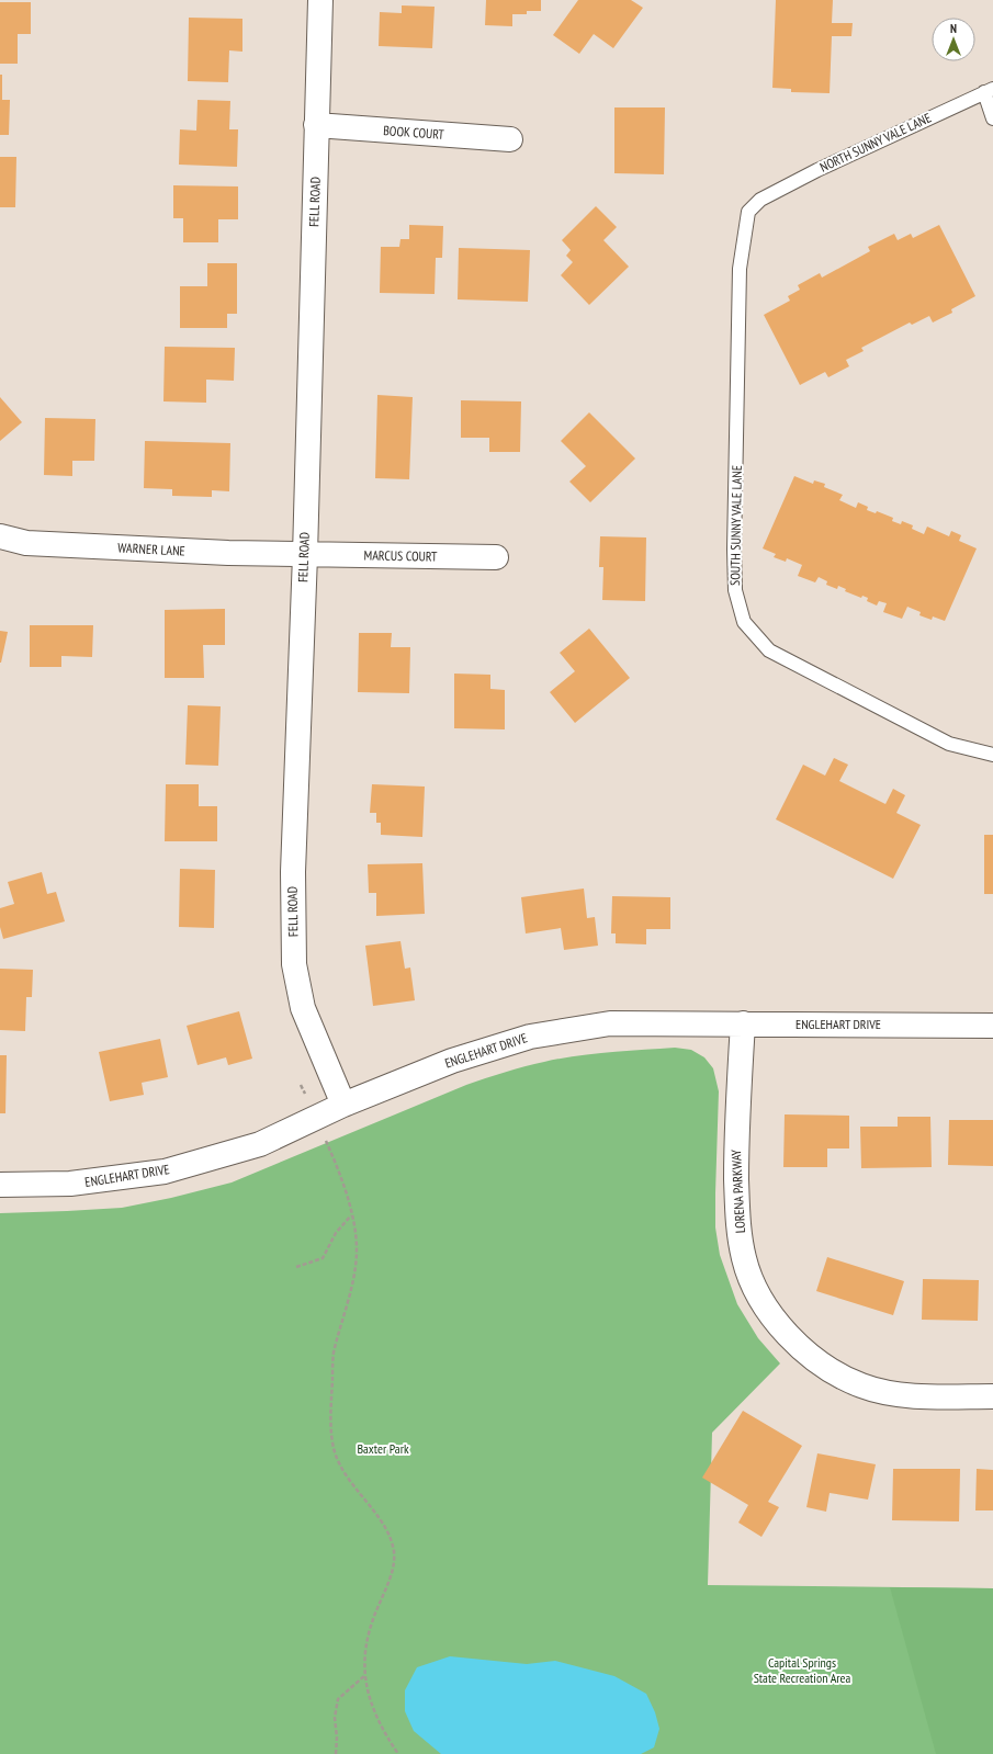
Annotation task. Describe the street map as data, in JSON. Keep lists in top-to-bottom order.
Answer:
{
  "streets": {
    "street": [
      "BOOK COURT",
      "FELL ROAD",
      "WARNER LANE",
      "MARCUS COURT",
      "ENGLEHART DRIVE",
      "LORENA PARKWAY"
    ],
    "lane": ["NORTH SUNNY VALE LANE", "SOUTH SUNNY VALE LANE"]
  },
  "crossings": [
    ["BOOK COURT", "FELL ROAD"],
    ["NORTH SUNNY VALE LANE", "SOUTH SUNNY VALE LANE"],
    ["FELL ROAD", "WARNER LANE"],
    ["FELL ROAD", "MARCUS COURT"],
    ["FELL ROAD", "ENGLEHART DRIVE"],
    ["WARNER LANE", "MARCUS COURT"],
    ["ENGLEHART DRIVE", "LORENA PARKWAY"]
  ],
  "parks": ["Baxter Park", "Capital Springs State Recreation Area"],
  "north": "top"
}
